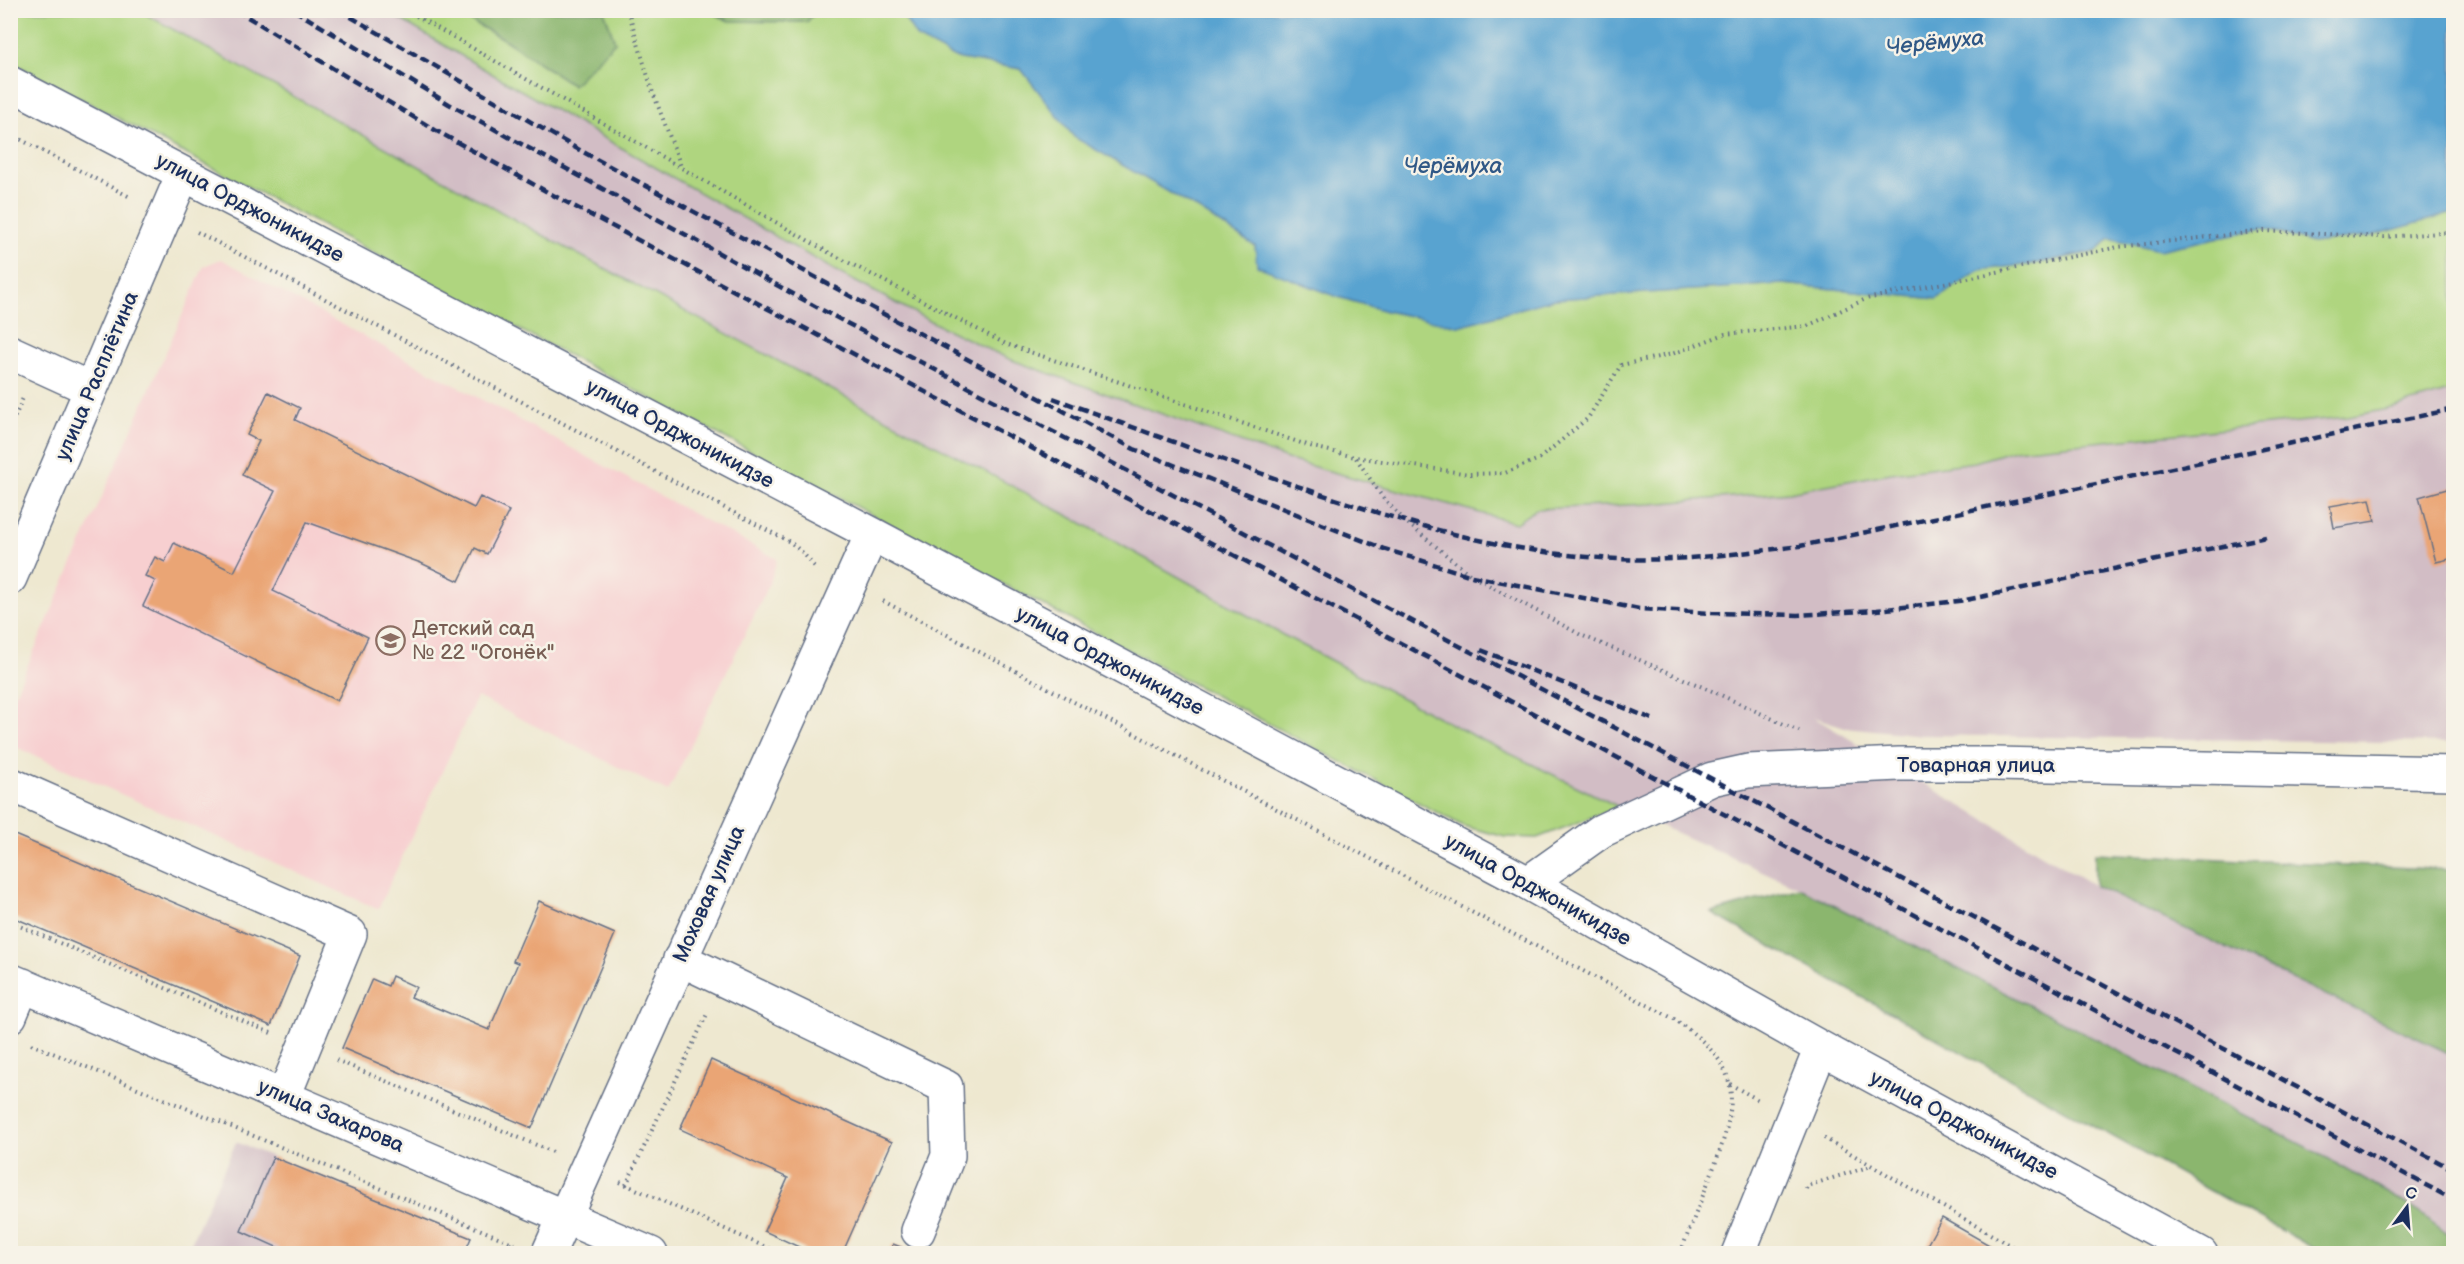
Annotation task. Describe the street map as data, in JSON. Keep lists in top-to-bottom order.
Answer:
{
  "streets": {
    "street": [
      "улица Орджоникидзе",
      "улица Расплётина",
      "Товарная улица",
      "Моховая улица",
      "улица Захарова"
    ]
  },
  "crossings": [
    ["улица Орджоникидзе", "улица Расплётина"],
    ["улица Орджоникидзе", "Товарная улица"],
    ["улица Орджоникидзе", "Моховая улица"],
    ["Моховая улица", "улица Захарова"]
  ],
  "water": ["Черёмуха"],
  "places": {
    "school or university": ["Детский сад № 22 \"Огонёк\""]
  },
  "north": "top"
}
